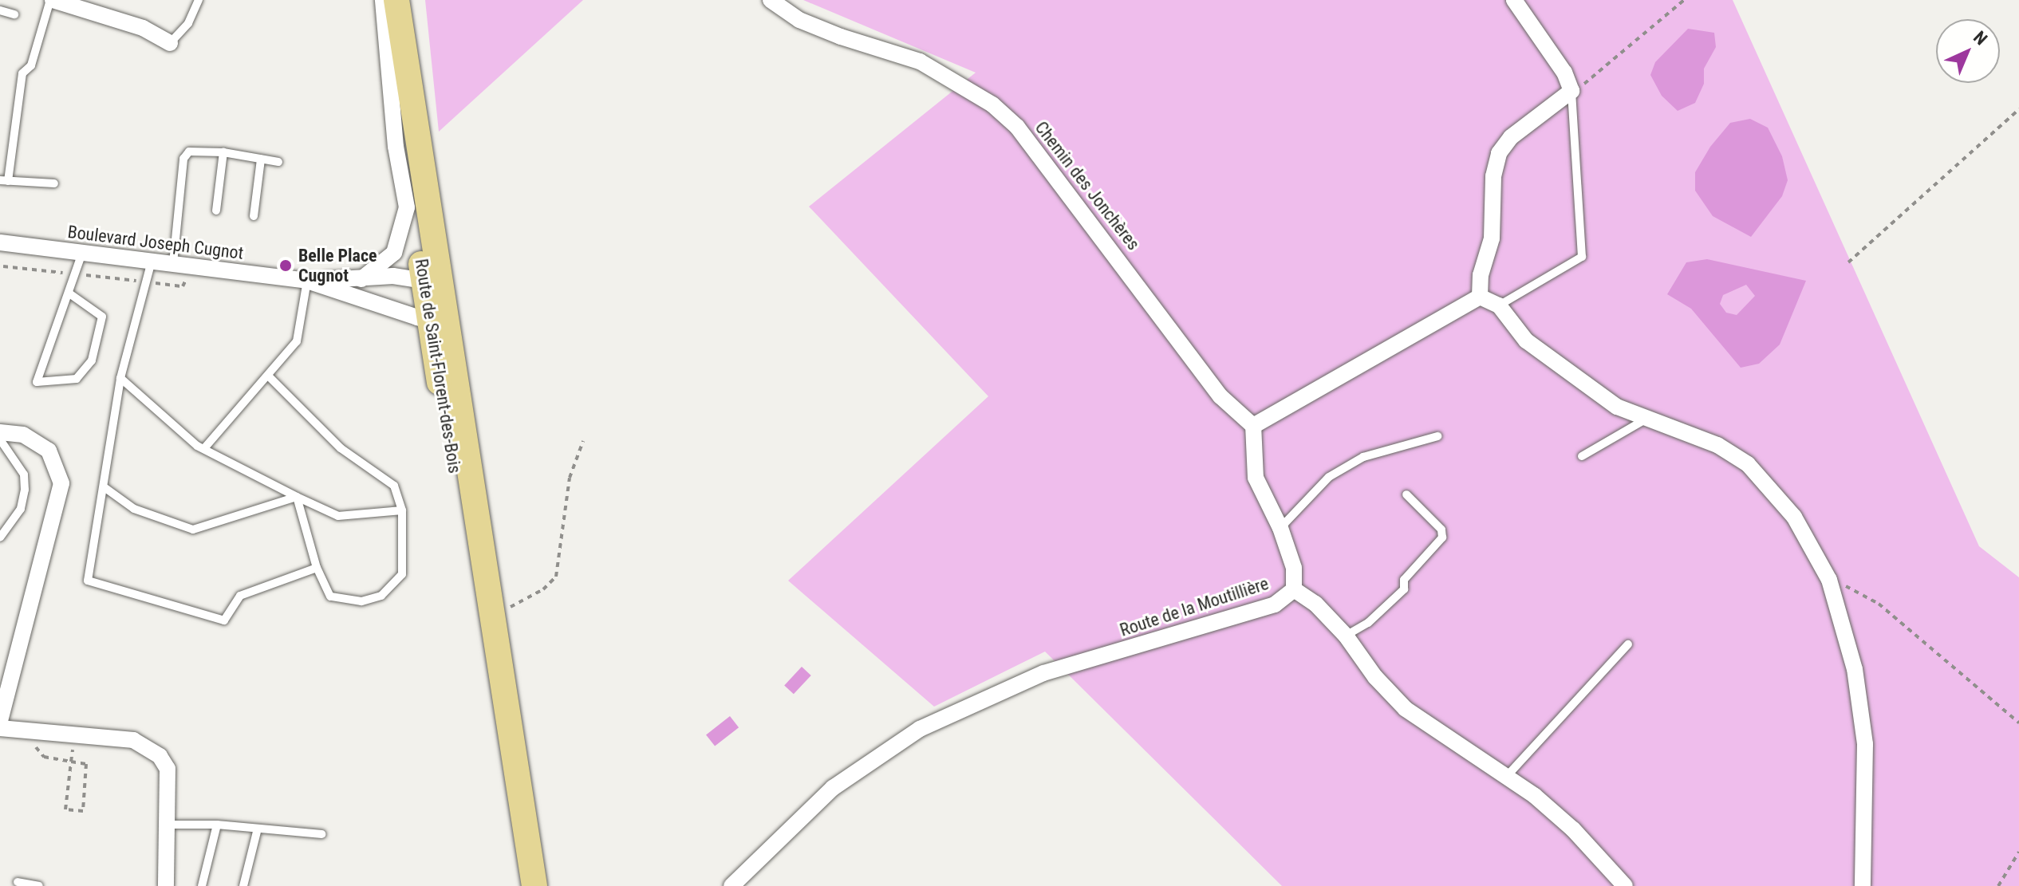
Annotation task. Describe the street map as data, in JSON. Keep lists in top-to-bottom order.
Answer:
{
  "streets": {
    "main road": ["Route de Saint-Florent-des-Bois"],
    "street": ["Chemin des Jonchères", "Boulevard Joseph Cugnot", "Route de la Moutillière"]
  },
  "crossings": [
    ["Chemin des Jonchères", "Route de la Moutillière"],
    ["Boulevard Joseph Cugnot", "Route de Saint-Florent-des-Bois"]
  ],
  "places": ["Belle Place Cugnot"],
  "north": "top right"
}
